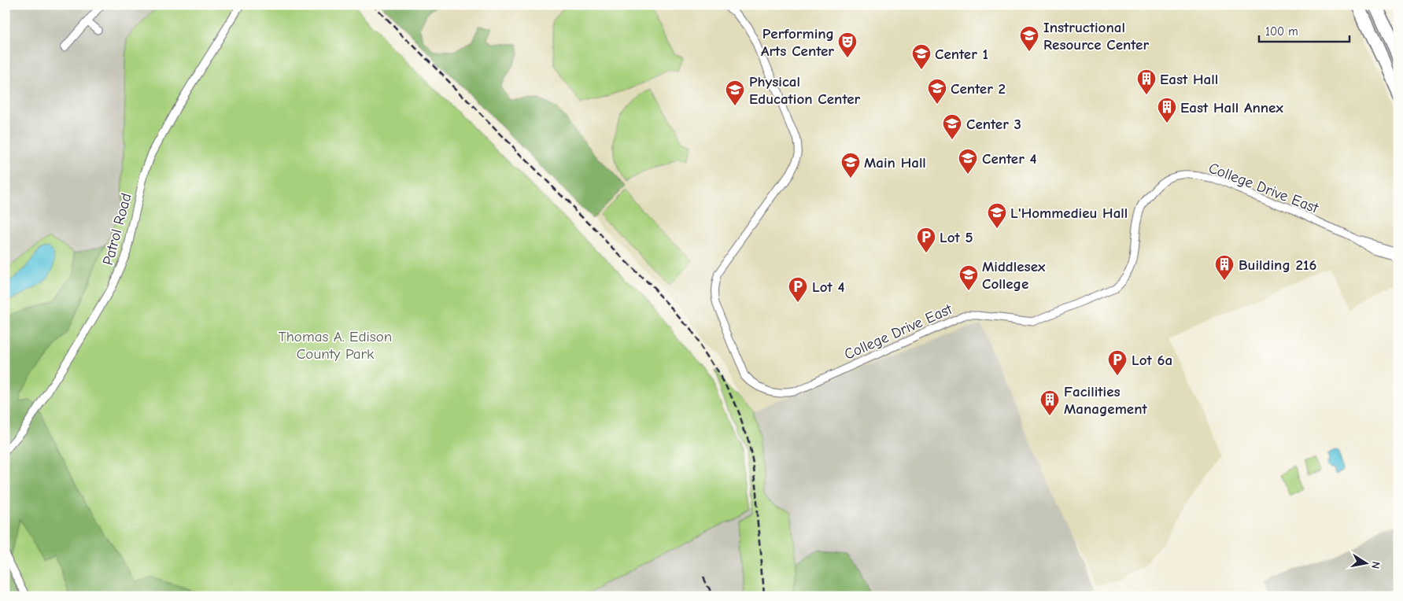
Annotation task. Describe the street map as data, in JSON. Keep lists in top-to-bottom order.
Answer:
{
  "streets": {
    "street": ["College Drive East", "Patrol Road"]
  },
  "parks": ["Thomas A. Edison County Park"],
  "places": {
    "school or university": [
      "Instructional Resource Center",
      "Center 1",
      "Center 2",
      "Physical Education Center",
      "Center 3",
      "Center 4",
      "Main Hall",
      "L'Hommedieu Hall",
      "Middlesex College"
    ],
    "theatre": ["Performing Arts Center"],
    "building": [
      "East Hall",
      "East Hall Annex",
      "Building 216",
      "Facilities Management"
    ],
    "parking": ["Lot 5", "Lot 4", "Lot 6a"]
  },
  "scale_bar": "100 m",
  "north": "right"
}
